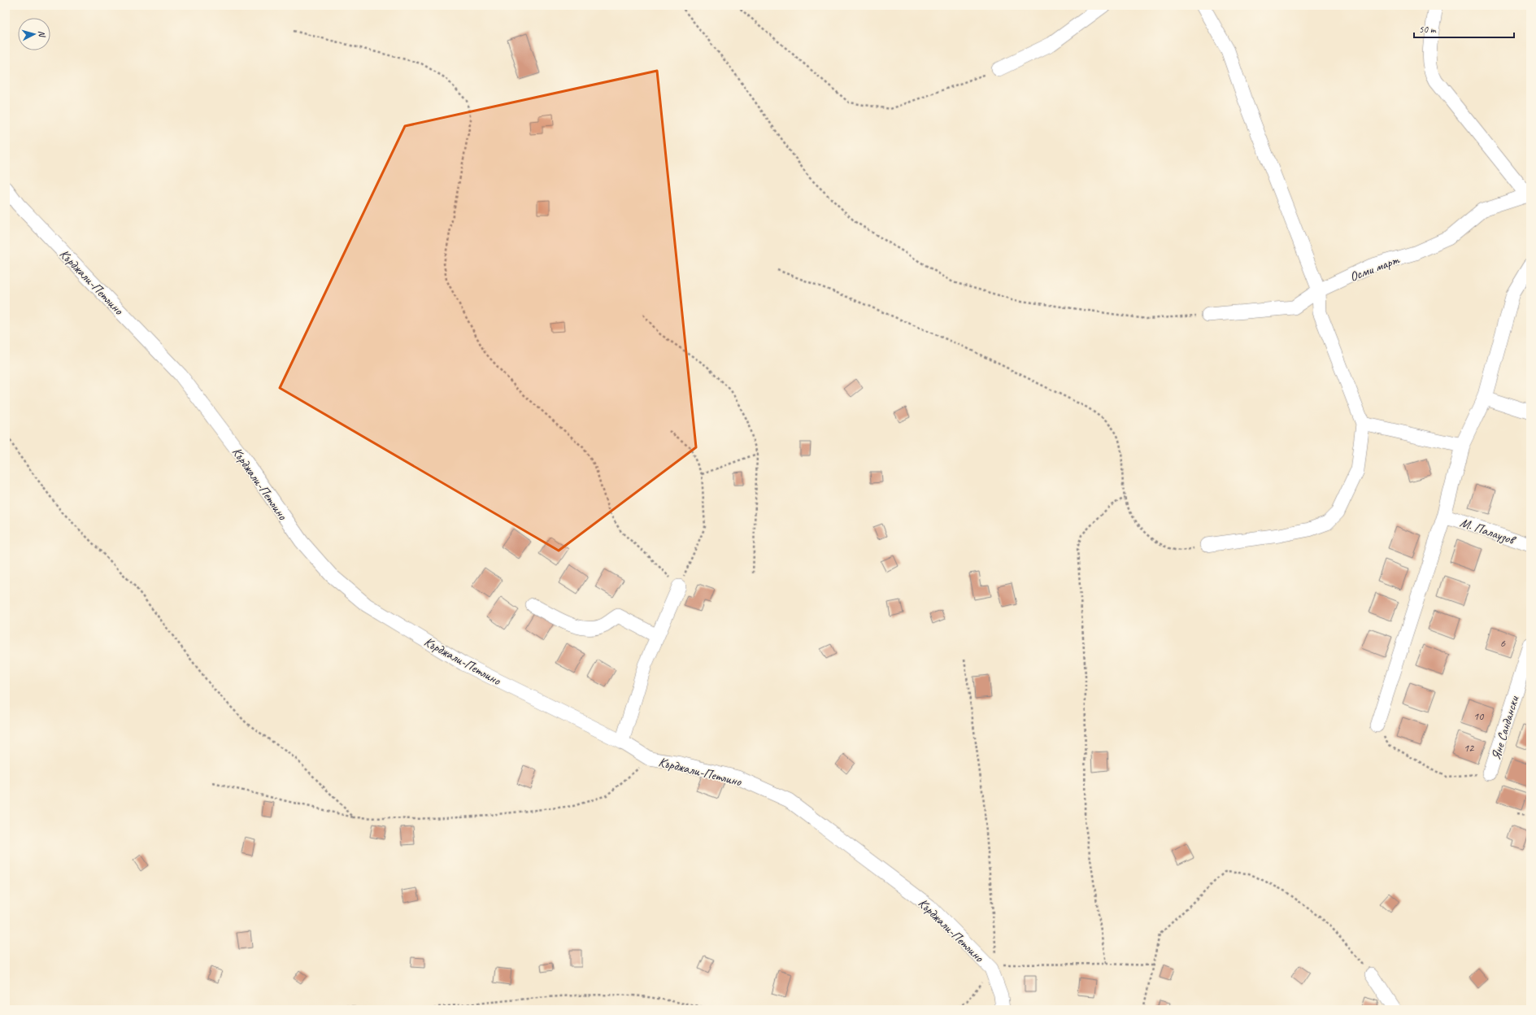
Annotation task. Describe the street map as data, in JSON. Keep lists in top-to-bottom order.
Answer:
{
  "streets": {
    "street": [
      "Осми март",
      "Кърджали-Петлино",
      "М. Палаузов",
      "Яне Сандански"
    ]
  },
  "house_numbers": ["6", "10", "12"],
  "scale_bar": "50 m",
  "north": "right"
}
